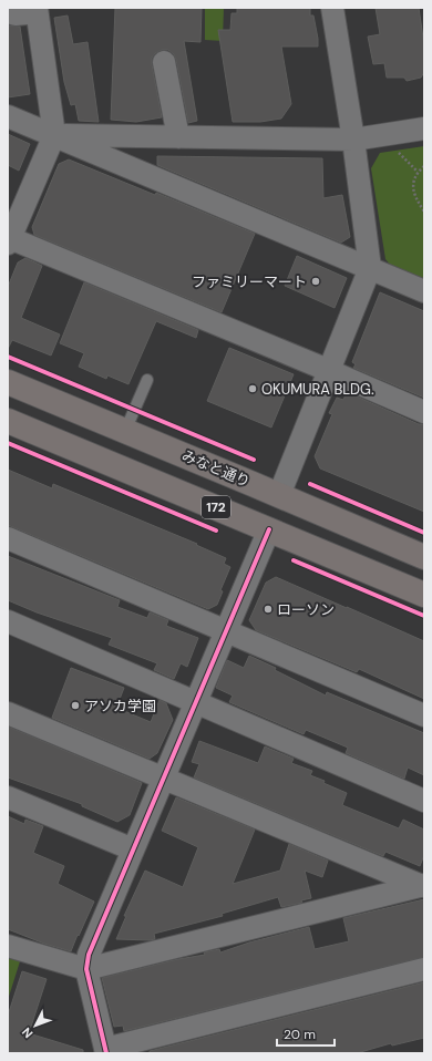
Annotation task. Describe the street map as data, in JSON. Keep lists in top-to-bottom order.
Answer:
{
  "streets": {
    "highway": ["みなと通り", "172"]
  },
  "places": [
    "ファミリーマート",
    "OKUMURA BLDG.",
    "ローソン",
    "アソカ学園"
  ],
  "scale_bar": "20 m",
  "north": "bottom left"
}
